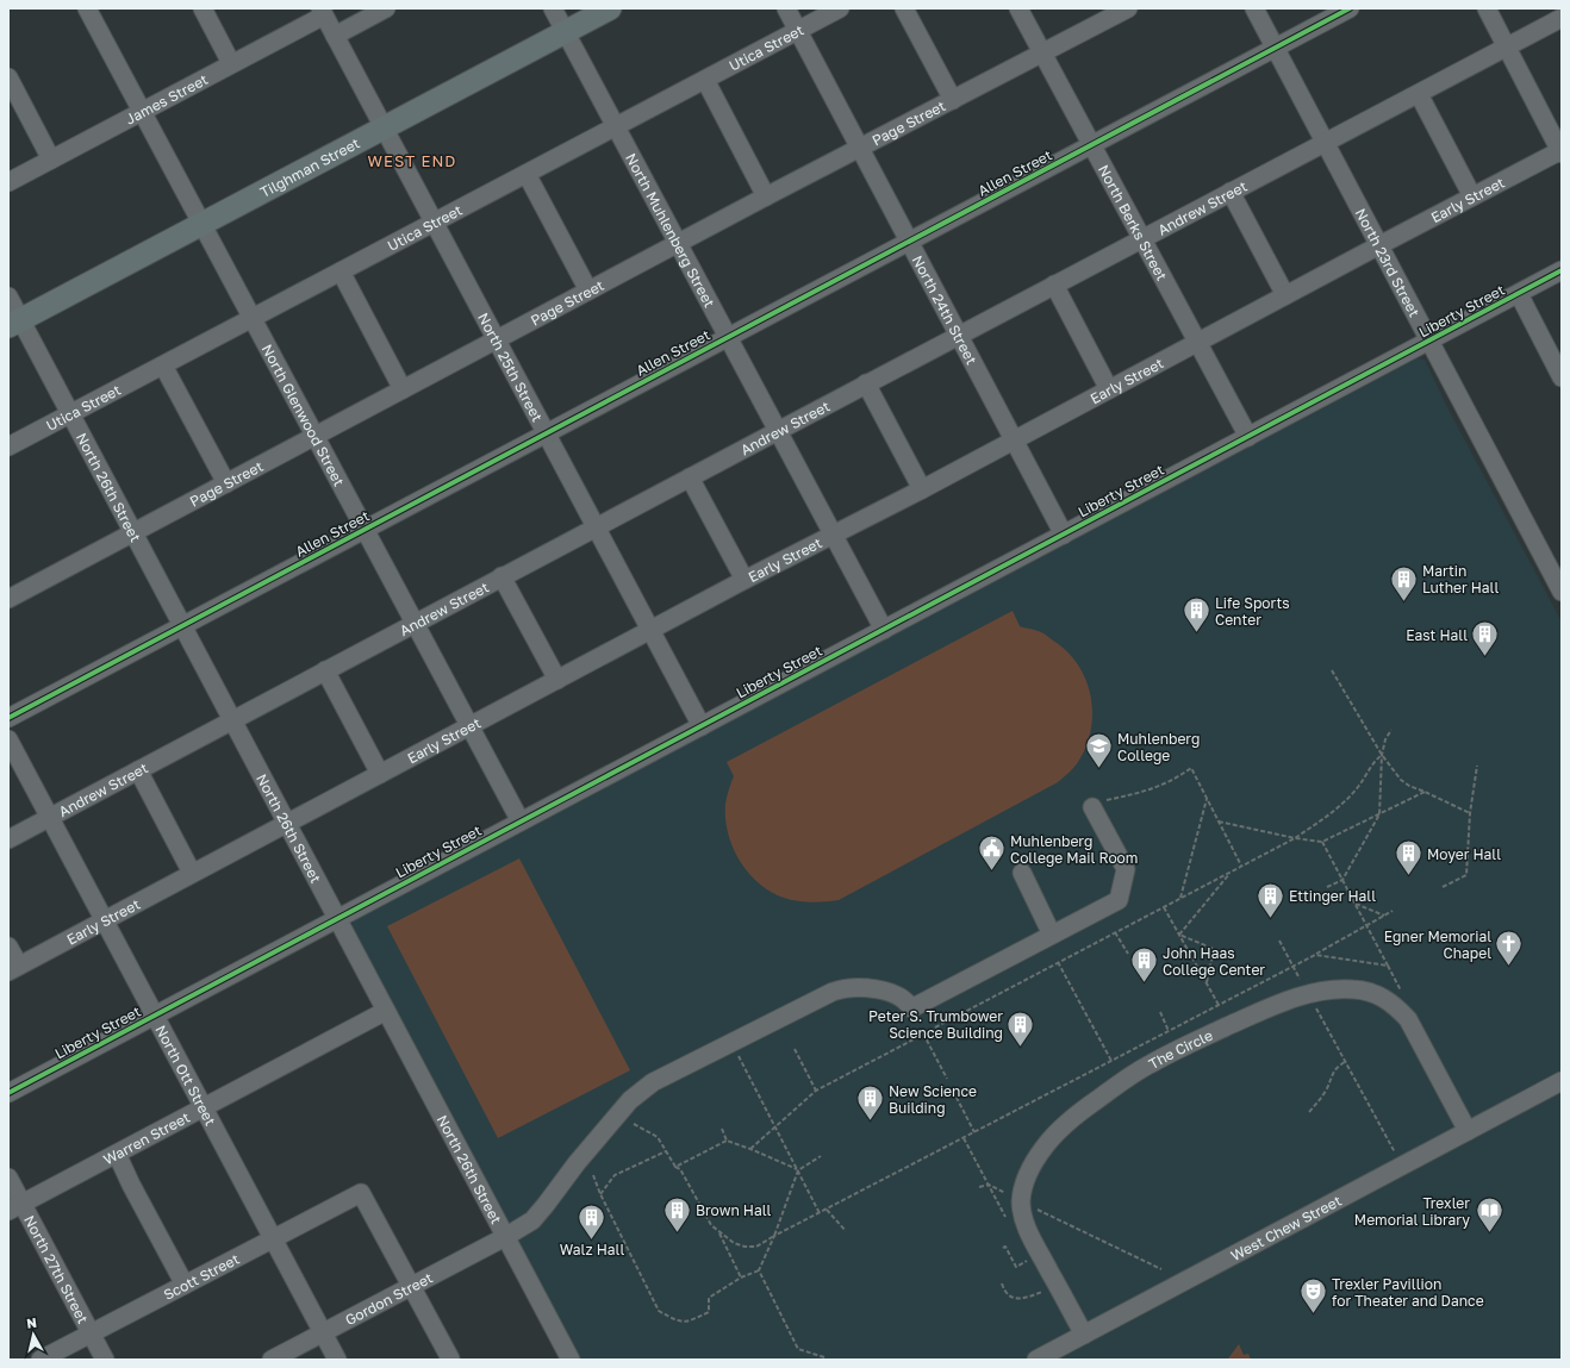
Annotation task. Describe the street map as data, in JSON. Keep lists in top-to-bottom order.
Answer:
{
  "streets": {
    "main road": ["Tilghman Street"],
    "street": [
      "Utica Street",
      "James Street",
      "Page Street",
      "Allen Street",
      "Early Street",
      "Andrew Street",
      "North Berks Street",
      "North Muhlenberg Street",
      "North 23rd Street",
      "North 24th Street",
      "Liberty Street",
      "North 25th Street",
      "North Glenwood Street",
      "North 26th Street",
      "The Circle",
      "North Ott Street",
      "Warren Street",
      "West Chew Street",
      "North 27th Street",
      "Scott Street",
      "Gordon Street"
    ]
  },
  "crossings": [
    ["Utica Street", "North Muhlenberg Street"],
    ["Utica Street", "North 24th Street"],
    ["Utica Street", "North 25th Street"],
    ["Utica Street", "North Glenwood Street"],
    ["Utica Street", "North 26th Street"],
    ["James Street", "North 25th Street"],
    ["James Street", "North Glenwood Street"],
    ["Page Street", "North Berks Street"],
    ["Page Street", "North Muhlenberg Street"],
    ["Page Street", "North 24th Street"],
    ["Page Street", "North 25th Street"],
    ["Page Street", "North Glenwood Street"],
    ["Page Street", "North 26th Street"],
    ["Tilghman Street", "North Muhlenberg Street"],
    ["Tilghman Street", "North 25th Street"],
    ["Tilghman Street", "North Glenwood Street"],
    ["Tilghman Street", "North 26th Street"],
    ["Allen Street", "North Berks Street"],
    ["Allen Street", "North Muhlenberg Street"],
    ["Allen Street", "North 23rd Street"],
    ["Allen Street", "North 24th Street"],
    ["Allen Street", "North 25th Street"],
    ["Allen Street", "North Glenwood Street"],
    ["Allen Street", "North 26th Street"],
    ["Early Street", "North Berks Street"],
    ["Early Street", "North Muhlenberg Street"],
    ["Early Street", "North 23rd Street"],
    ["Early Street", "North 24th Street"],
    ["Early Street", "North 25th Street"],
    ["Early Street", "North Glenwood Street"],
    ["Early Street", "North 26th Street"],
    ["Early Street", "North Ott Street"],
    ["Andrew Street", "North Berks Street"],
    ["Andrew Street", "North Muhlenberg Street"],
    ["Andrew Street", "North 23rd Street"],
    ["Andrew Street", "North 24th Street"],
    ["Andrew Street", "North 25th Street"],
    ["Andrew Street", "North Glenwood Street"],
    ["Andrew Street", "North 26th Street"],
    ["Andrew Street", "North Ott Street"],
    ["North Berks Street", "Liberty Street"],
    ["North Muhlenberg Street", "Liberty Street"],
    ["North 23rd Street", "Liberty Street"],
    ["North 24th Street", "Liberty Street"],
    ["Liberty Street", "North 25th Street"],
    ["Liberty Street", "North Glenwood Street"],
    ["Liberty Street", "North 26th Street"],
    ["Liberty Street", "North Ott Street"],
    ["North 26th Street", "Warren Street"],
    ["North 26th Street", "Gordon Street"],
    ["The Circle", "West Chew Street"],
    ["North Ott Street", "Warren Street"],
    ["North Ott Street", "Scott Street"],
    ["North Ott Street", "Gordon Street"],
    ["Warren Street", "North 27th Street"],
    ["North 27th Street", "Scott Street"],
    ["Scott Street", "Gordon Street"]
  ],
  "districts": ["WEST END"],
  "places": {
    "building": [
      "Martin Luther Hall",
      "Life Sports Center",
      "East Hall",
      "Moyer Hall",
      "Ettinger Hall",
      "John Haas College Center",
      "Peter S. Trumbower Science Building",
      "New Science Building",
      "Brown Hall",
      "Walz Hall"
    ],
    "school or university": ["Muhlenberg College"],
    "public building": ["Muhlenberg College Mail Room"],
    "church": ["Egner Memorial Chapel"],
    "library": ["Trexler Memorial Library"],
    "theatre": ["Trexler Pavillion for Theater and Dance"]
  },
  "north": "top"
}
